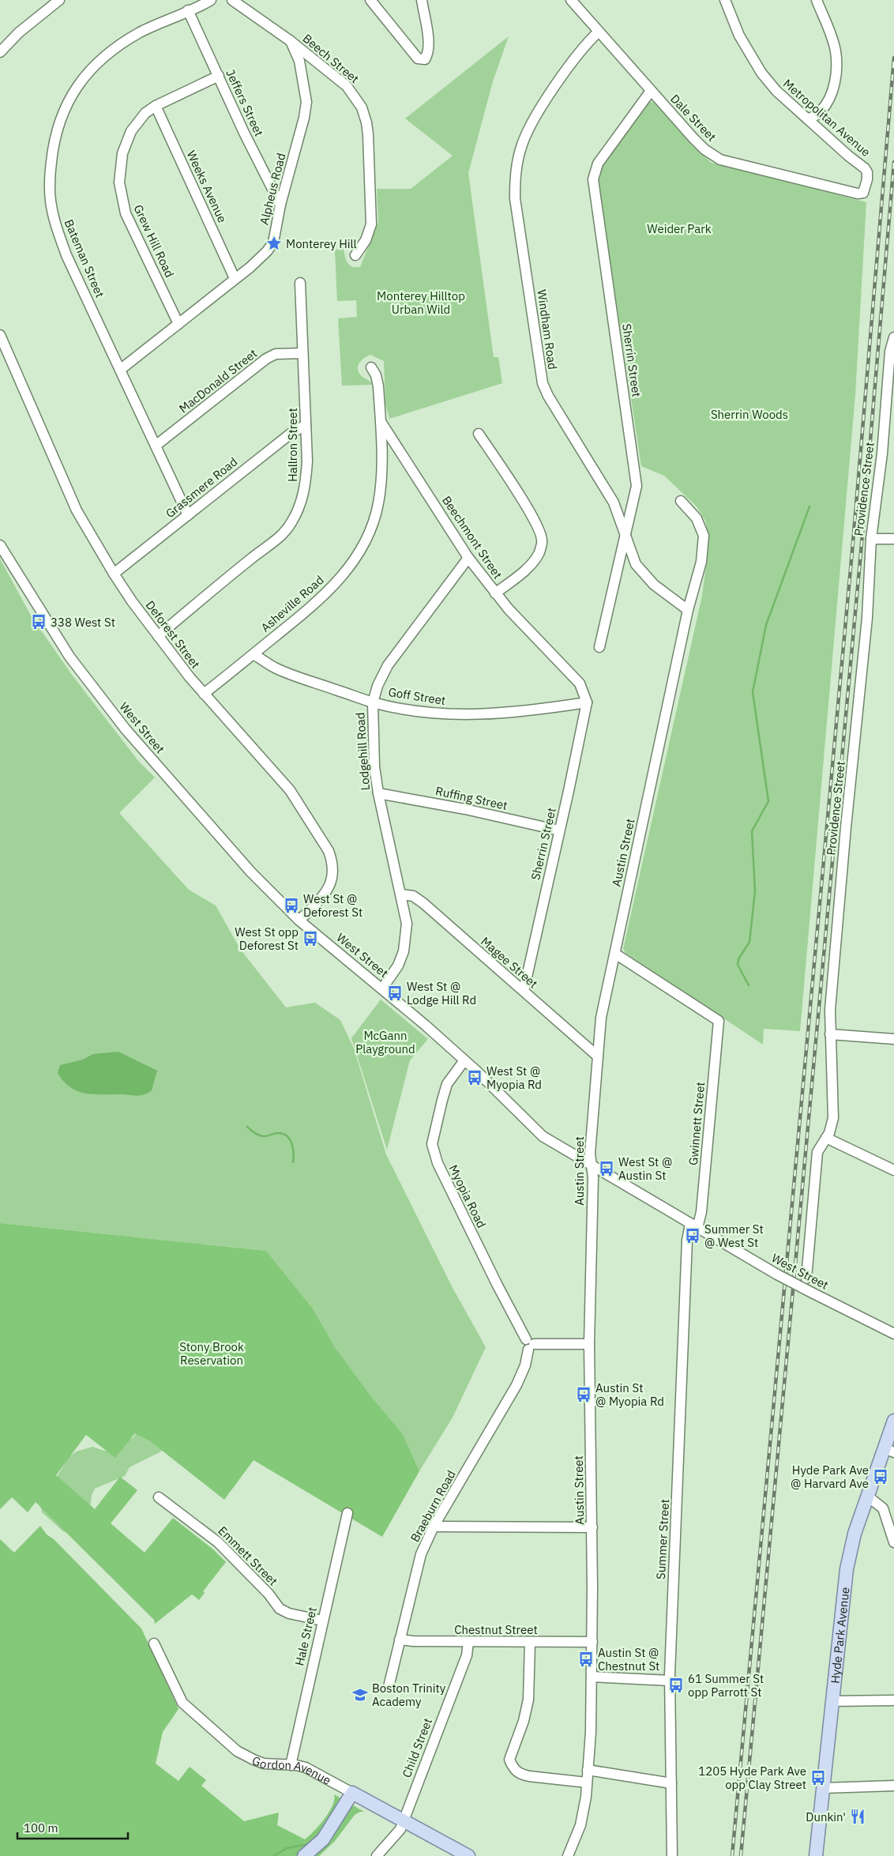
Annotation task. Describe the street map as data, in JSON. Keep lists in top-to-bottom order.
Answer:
{
  "streets": {
    "main road": ["Hyde Park Avenue", "Gordon Avenue"],
    "street": [
      "Beech Street",
      "Jeffers Street",
      "Dale Street",
      "Metropolitan Avenue",
      "Weeks Avenue",
      "Alpheus Road",
      "Grew Hill Road",
      "Bateman Street",
      "Windham Road",
      "Sherrin Street",
      "MacDonald Street",
      "Hallron Street",
      "Grassmere Road",
      "Providence Street",
      "Beechmont Street",
      "Asheville Road",
      "Deforest Street",
      "Goff Street",
      "West Street",
      "Lodgehill Road",
      "Ruffing Street",
      "Austin Street",
      "Magee Street",
      "Gwinnett Street",
      "Myopia Road",
      "Braeburn Road",
      "Summer Street",
      "Emmett Street",
      "Chestnut Street",
      "Hale Street",
      "Child Street"
    ]
  },
  "crossings": [
    ["Beech Street", "Alpheus Road"],
    ["Jeffers Street", "Alpheus Road"],
    ["Jeffers Street", "Grew Hill Road"],
    ["Jeffers Street", "Bateman Street"],
    ["Dale Street", "Metropolitan Avenue"],
    ["Dale Street", "Windham Road"],
    ["Dale Street", "Sherrin Street"],
    ["Weeks Avenue", "Alpheus Road"],
    ["Weeks Avenue", "Grew Hill Road"],
    ["Alpheus Road", "Grew Hill Road"],
    ["Alpheus Road", "Bateman Street"],
    ["Bateman Street", "MacDonald Street"],
    ["Bateman Street", "Grassmere Road"],
    ["Windham Road", "Sherrin Street"],
    ["Windham Road", "Austin Street"],
    ["Sherrin Street", "Beechmont Street"],
    ["Sherrin Street", "Goff Street"],
    ["Sherrin Street", "Ruffing Street"],
    ["Sherrin Street", "Magee Street"],
    ["MacDonald Street", "Hallron Street"],
    ["Hallron Street", "Grassmere Road"],
    ["Hallron Street", "Deforest Street"],
    ["Grassmere Road", "Deforest Street"],
    ["Beechmont Street", "Asheville Road"],
    ["Beechmont Street", "Goff Street"],
    ["Beechmont Street", "Lodgehill Road"],
    ["Asheville Road", "Deforest Street"],
    ["Asheville Road", "Goff Street"],
    ["Deforest Street", "West Street"],
    ["Goff Street", "Lodgehill Road"],
    ["West Street", "Lodgehill Road"],
    ["West Street", "Austin Street"],
    ["West Street", "Gwinnett Street"],
    ["West Street", "Myopia Road"],
    ["West Street", "Summer Street"],
    ["Lodgehill Road", "Ruffing Street"],
    ["Lodgehill Road", "Magee Street"],
    ["Austin Street", "Magee Street"],
    ["Austin Street", "Gwinnett Street"],
    ["Austin Street", "Chestnut Street"],
    ["Gwinnett Street", "Summer Street"],
    ["Myopia Road", "Braeburn Road"],
    ["Braeburn Road", "Chestnut Street"],
    ["Emmett Street", "Hale Street"],
    ["Chestnut Street", "Child Street"],
    ["Hale Street", "Gordon Avenue"],
    ["Child Street", "Gordon Avenue"]
  ],
  "parks": [
    "Weider Park",
    "Monterey Hilltop Urban Wild",
    "Sherrin Woods",
    "McGann Playground",
    "Stony Brook Reservation"
  ],
  "places": {
    "place": ["Monterey Hill"],
    "bus stop": [
      "338 West St",
      "West St @ Deforest St",
      "West St opp Deforest St",
      "West St @ Lodge Hill Rd",
      "West St @ Myopia Rd",
      "West St @ Austin St",
      "Summer St @ West St",
      "Austin St @ Myopia Rd",
      "Hyde Park Ave @ Harvard Ave",
      "Austin St @ Chestnut St",
      "61 Summer St opp Parrott St",
      "1205 Hyde Park Ave opp Clay Street"
    ],
    "school or university": ["Boston Trinity Academy"],
    "restaurant": ["Dunkin'"]
  },
  "scale_bar": "100 m"
}
